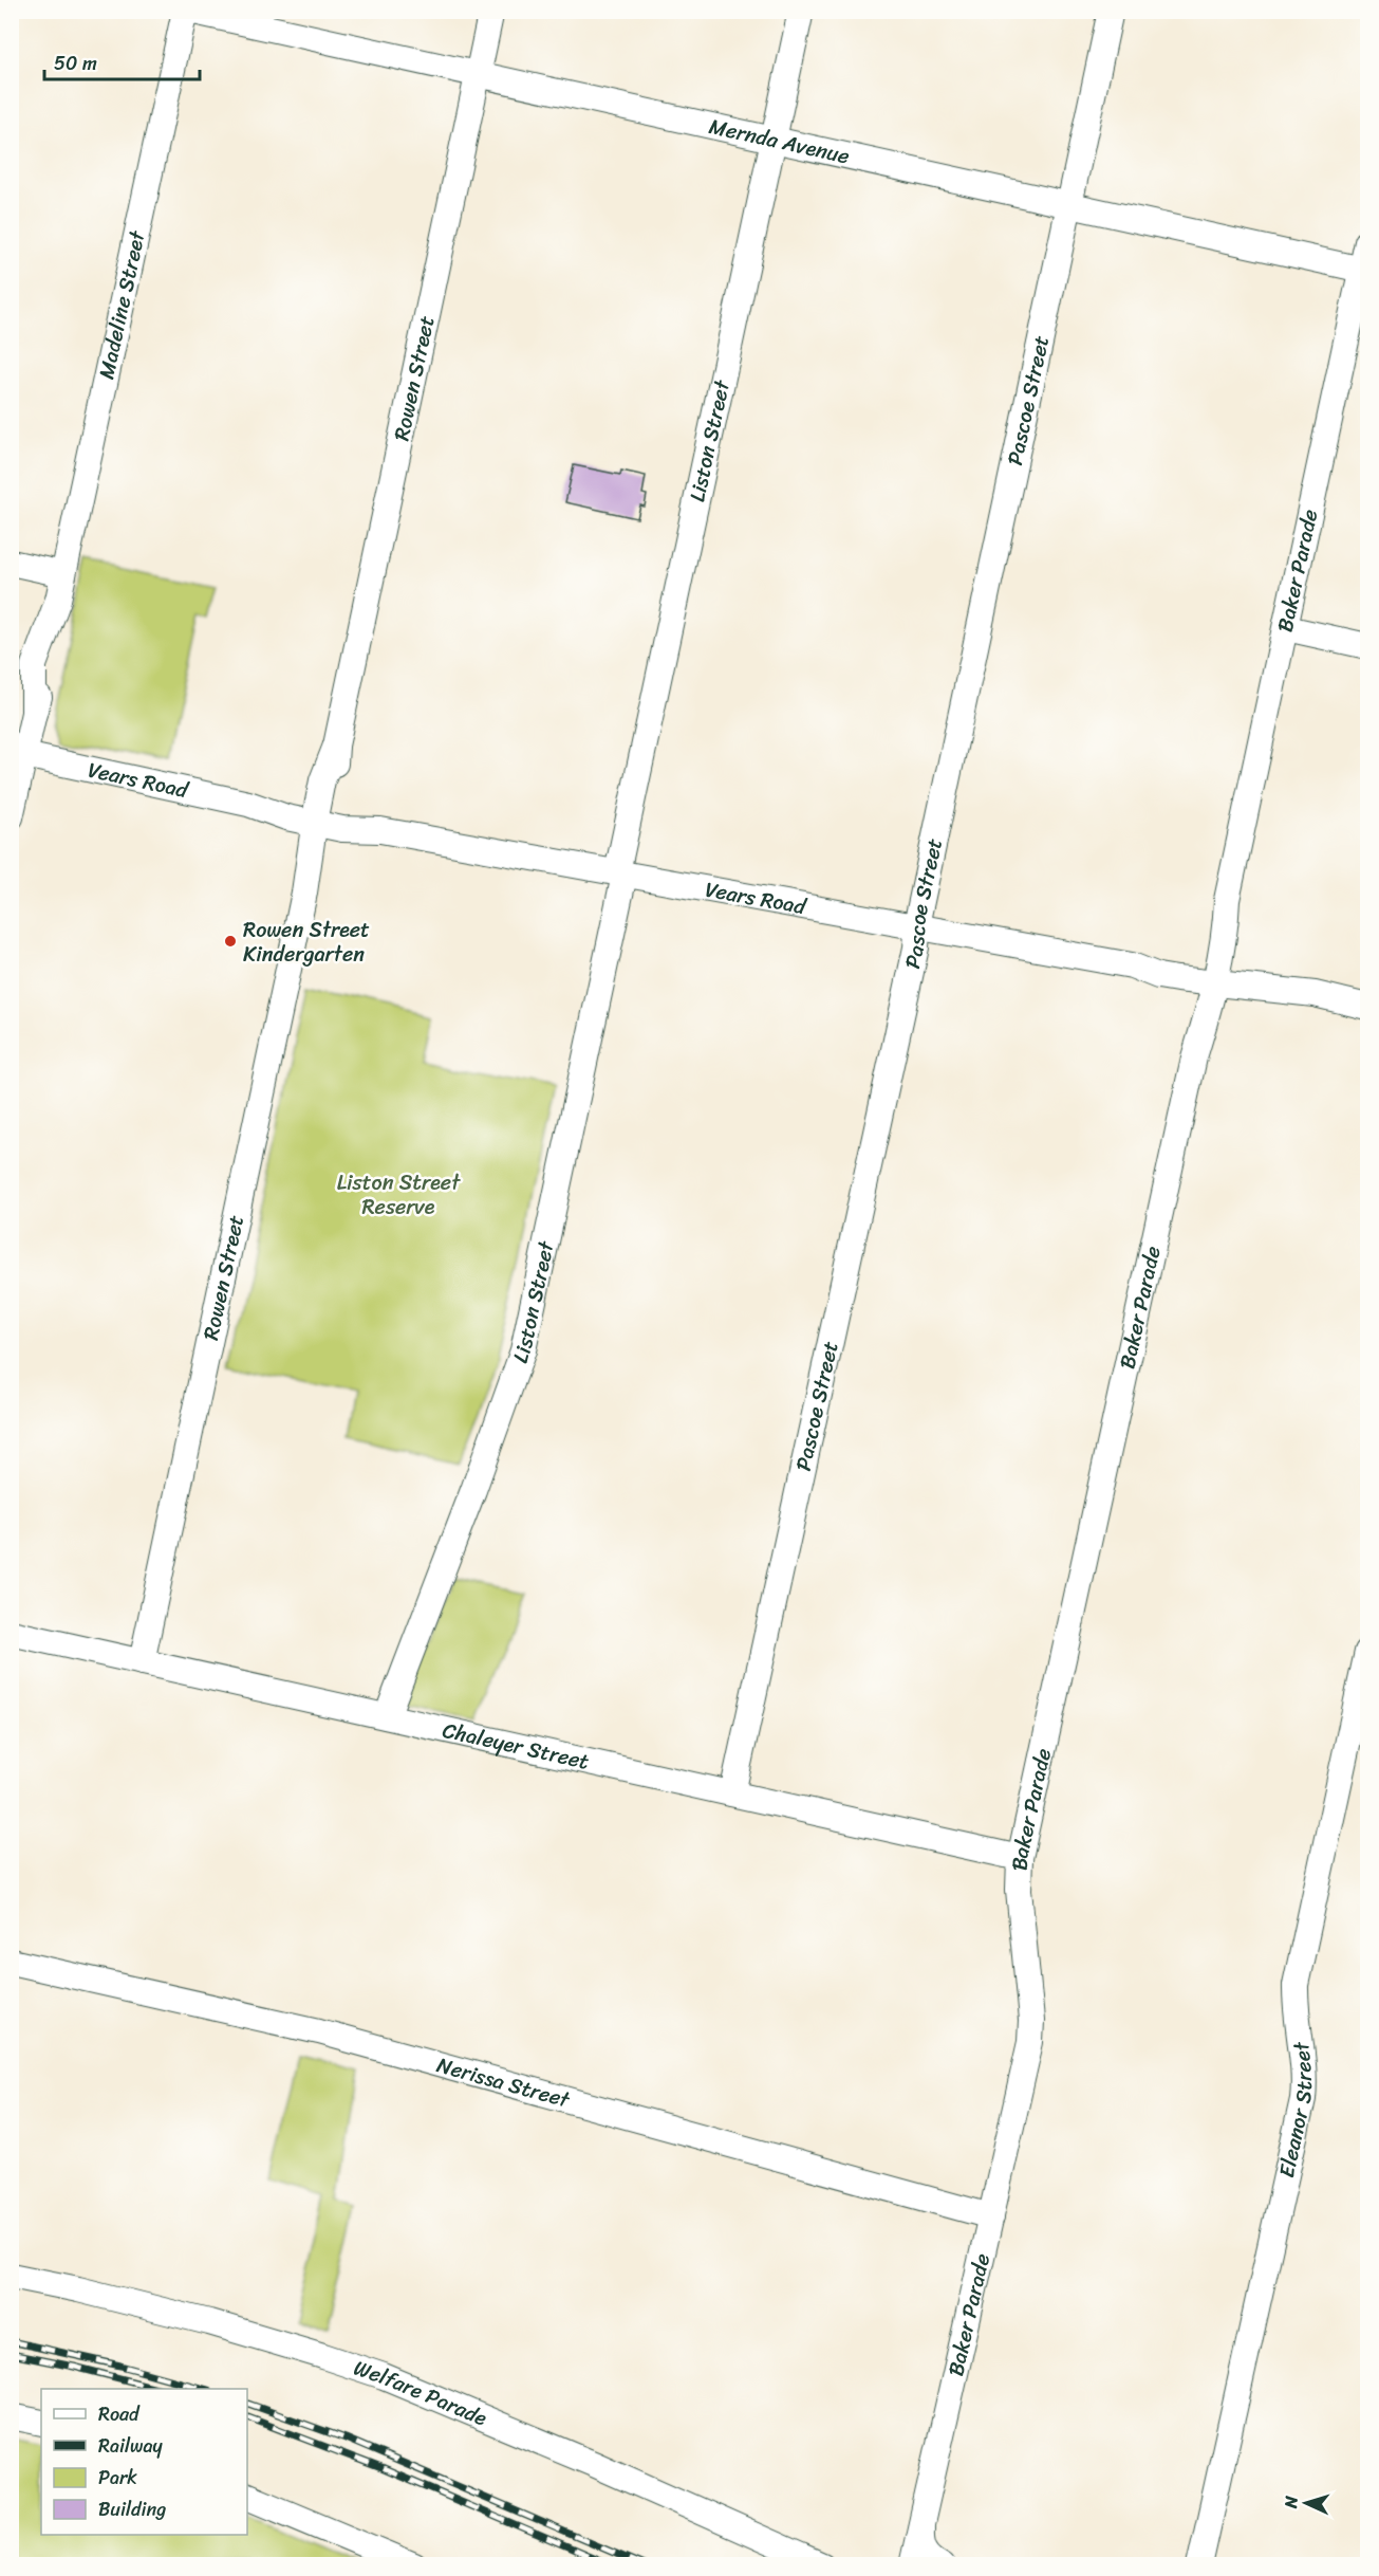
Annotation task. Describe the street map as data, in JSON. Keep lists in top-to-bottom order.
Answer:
{
  "streets": {
    "street": [
      "Mernda Avenue",
      "Madeline Street",
      "Rowen Street",
      "Pascoe Street",
      "Liston Street",
      "Baker Parade",
      "Vears Road",
      "Chaleyer Street",
      "Nerissa Street",
      "Eleanor Street",
      "Welfare Parade"
    ]
  },
  "crossings": [
    ["Mernda Avenue", "Madeline Street"],
    ["Mernda Avenue", "Rowen Street"],
    ["Mernda Avenue", "Pascoe Street"],
    ["Mernda Avenue", "Liston Street"],
    ["Mernda Avenue", "Baker Parade"],
    ["Madeline Street", "Vears Road"],
    ["Rowen Street", "Vears Road"],
    ["Rowen Street", "Chaleyer Street"],
    ["Pascoe Street", "Vears Road"],
    ["Pascoe Street", "Chaleyer Street"],
    ["Liston Street", "Vears Road"],
    ["Liston Street", "Chaleyer Street"],
    ["Baker Parade", "Vears Road"],
    ["Baker Parade", "Chaleyer Street"],
    ["Baker Parade", "Nerissa Street"]
  ],
  "parks": ["Liston Street Reserve"],
  "places": ["Rowen Street Kindergarten"],
  "legend": [
    "Road",
    "Railway",
    "Park",
    "Building"
  ],
  "scale_bar": "50 m",
  "north": "left"
}
